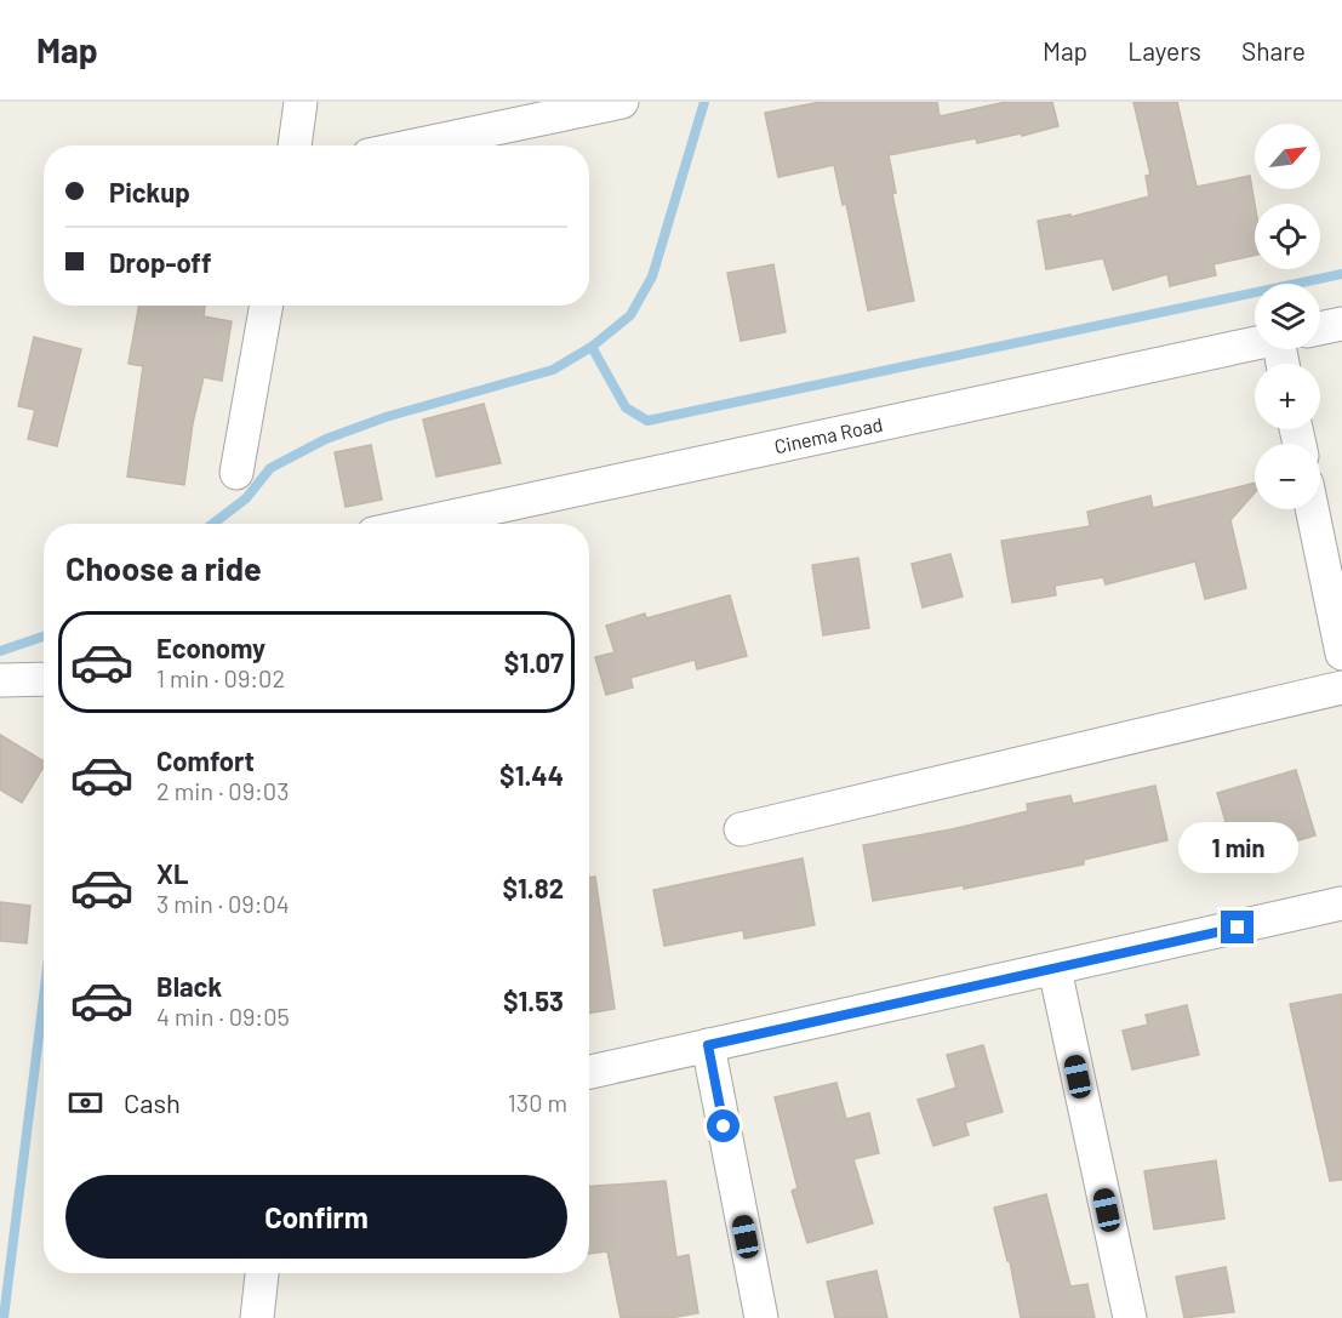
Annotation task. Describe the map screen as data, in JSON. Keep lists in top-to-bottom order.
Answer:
{
  "streets": {
    "street": ["Cinema Road"]
  },
  "north": "top right",
  "page": {
    "header": "Map",
    "nav": ["Map", "Layers", "Share"],
    "map_buttons": ["+", "−"],
    "banner": ["Pickup", "Drop-off"],
    "heading": "Choose a ride",
    "list": [
      {
        "name": "Economy",
        "note": "1 min · 09:02",
        "value": "$1.07"
      },
      {
        "name": "Comfort",
        "note": "2 min · 09:03",
        "value": "$1.44"
      },
      {
        "name": "XL",
        "note": "3 min · 09:04",
        "value": "$1.82"
      },
      {
        "name": "Black",
        "note": "4 min · 09:05",
        "value": "$1.53"
      }
    ],
    "bubble": "1 min",
    "pay": ["Cash", "130 m"],
    "buttons": "Confirm"
  }
}
